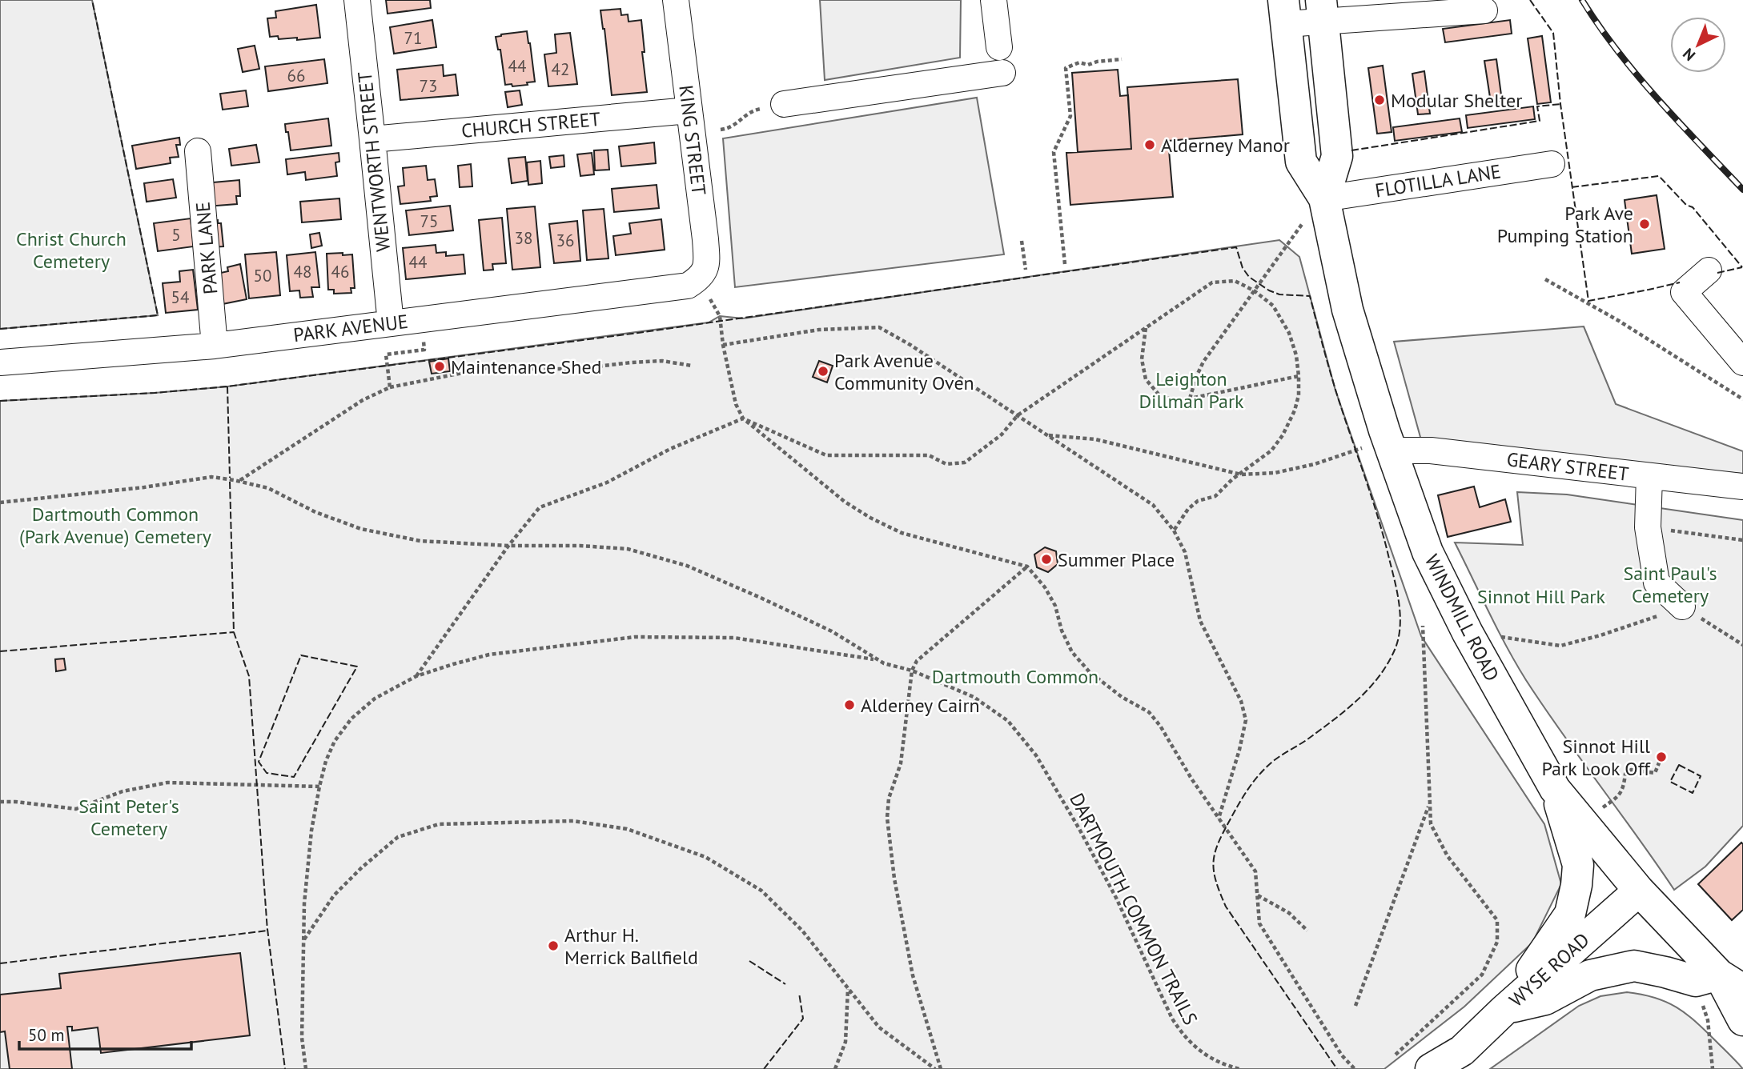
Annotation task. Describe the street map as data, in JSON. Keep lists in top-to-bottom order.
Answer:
{
  "streets": {
    "main road": ["WINDMILL ROAD", "WYSE ROAD"],
    "street": [
      "CHURCH STREET",
      "KING STREET",
      "WENTWORTH STREET",
      "FLOTILLA LANE",
      "PARK LANE",
      "PARK AVENUE",
      "GEARY STREET"
    ],
    "path": ["DARTMOUTH COMMON TRAILS"]
  },
  "crossings": [
    ["CHURCH STREET", "KING STREET"],
    ["CHURCH STREET", "WENTWORTH STREET"],
    ["KING STREET", "PARK AVENUE"],
    ["WENTWORTH STREET", "PARK AVENUE"],
    ["FLOTILLA LANE", "WINDMILL ROAD"],
    ["PARK LANE", "PARK AVENUE"],
    ["GEARY STREET", "WINDMILL ROAD"],
    ["WINDMILL ROAD", "WYSE ROAD"]
  ],
  "parks": [
    "Christ Church Cemetery",
    "Leighton Dillman Park",
    "Dartmouth Common (Park Avenue) Cemetery",
    "Saint Paul's Cemetery",
    "Sinnot Hill Park",
    "Dartmouth Common",
    "Saint Peter's Cemetery"
  ],
  "places": [
    "Modular Shelter",
    "Alderney Manor",
    "Park Ave Pumping Station",
    "Maintenance Shed",
    "Park Avenue Community Oven",
    "Summer Place",
    "Alderney Cairn",
    "Sinnot Hill Park Look Off",
    "Arthur H. Merrick Ballfield"
  ],
  "house_numbers": [
    "71",
    "44",
    "42",
    "66",
    "73",
    "75",
    "5",
    "38",
    "36",
    "44",
    "48",
    "46",
    "50",
    "54"
  ],
  "scale_bar": "50 m",
  "north": "bottom left"
}
